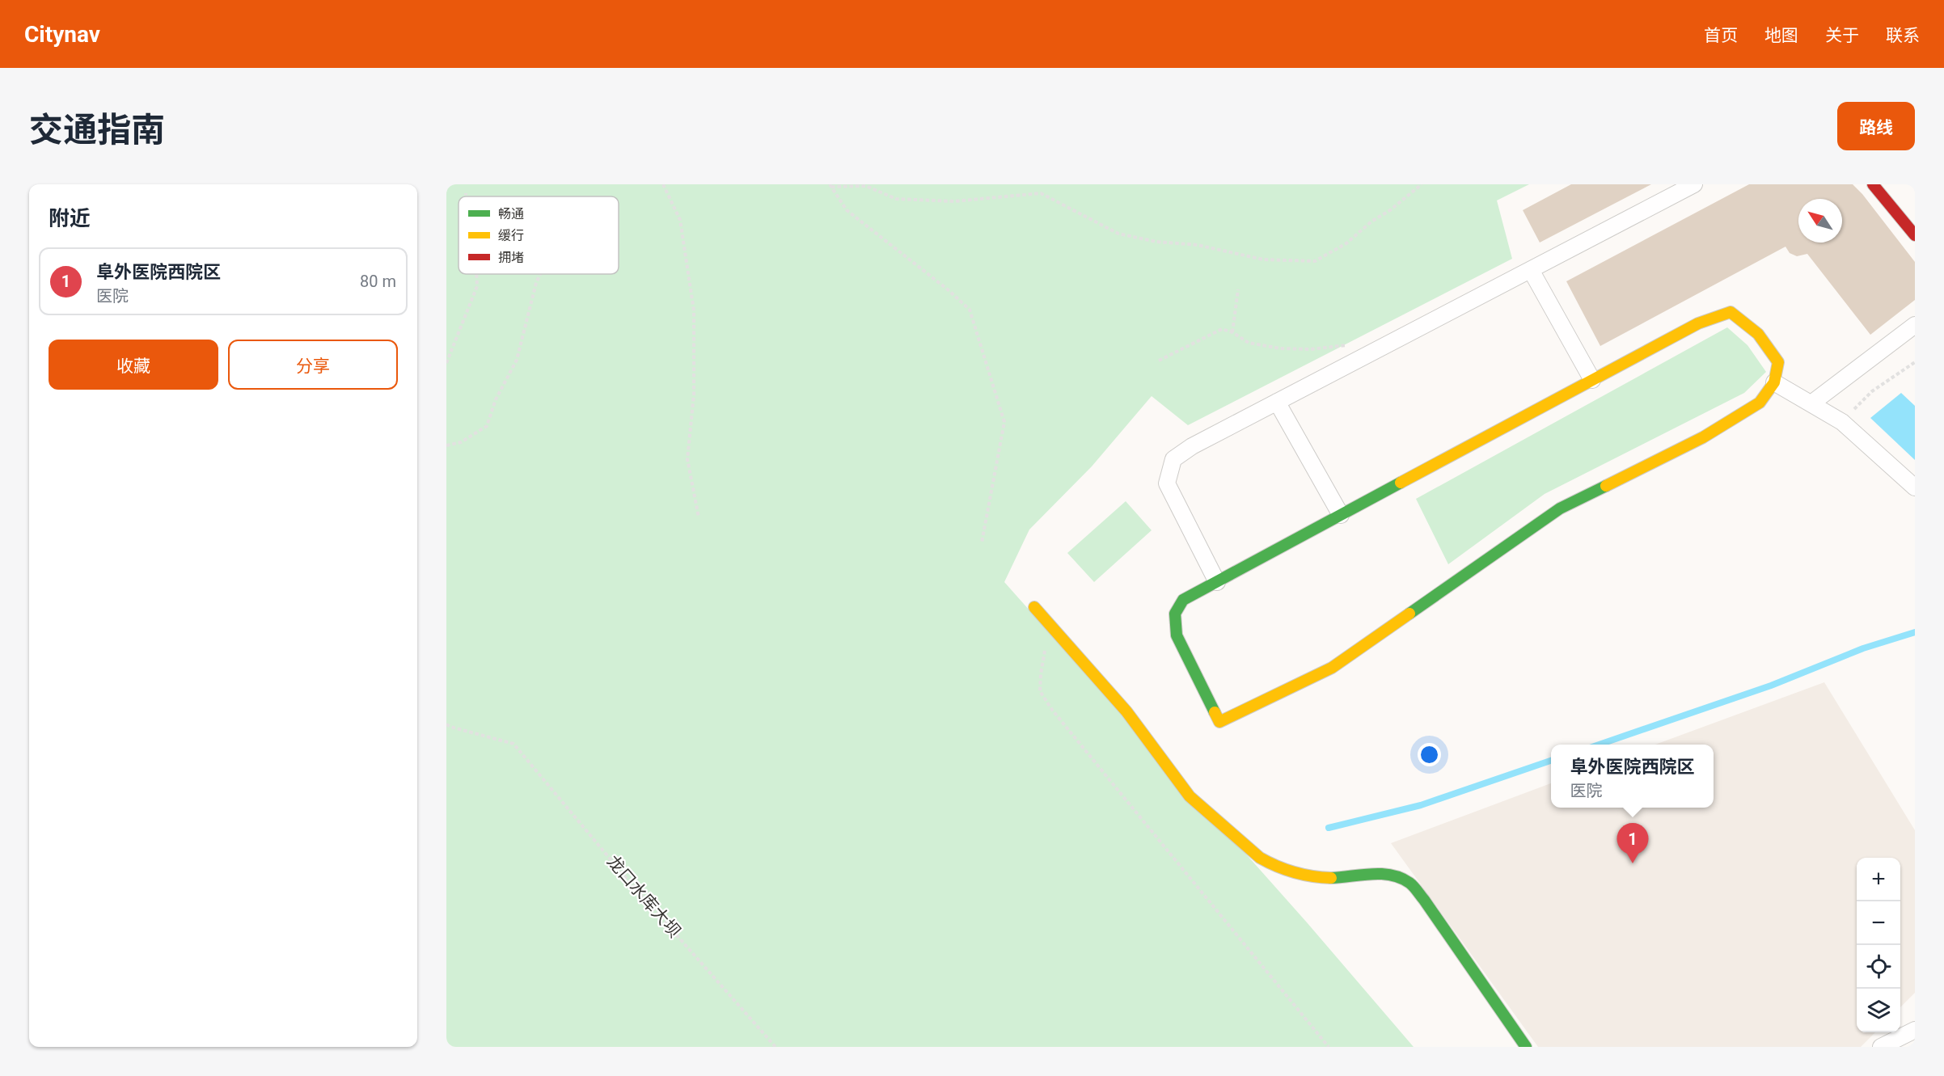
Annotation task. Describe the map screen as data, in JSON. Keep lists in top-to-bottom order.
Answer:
{
  "streets": {
    "path": ["龙口水库大坝"]
  },
  "legend": ["畅通", "缓行", "拥堵"],
  "north": "top left",
  "page": {
    "header": "Citynav",
    "nav": [
      "首页",
      "地图",
      "关于",
      "联系"
    ],
    "title": "交通指南",
    "buttons": [
      "路线",
      ["收藏", "分享"]
    ],
    "heading": "附近",
    "list": [
      {
        "mark": "1",
        "name": "阜外医院西院区",
        "note": "医院",
        "value": "80 m"
      }
    ],
    "popup": ["阜外医院西院区", "医院"],
    "pins": "1",
    "map_buttons": ["+", "−"]
  }
}
